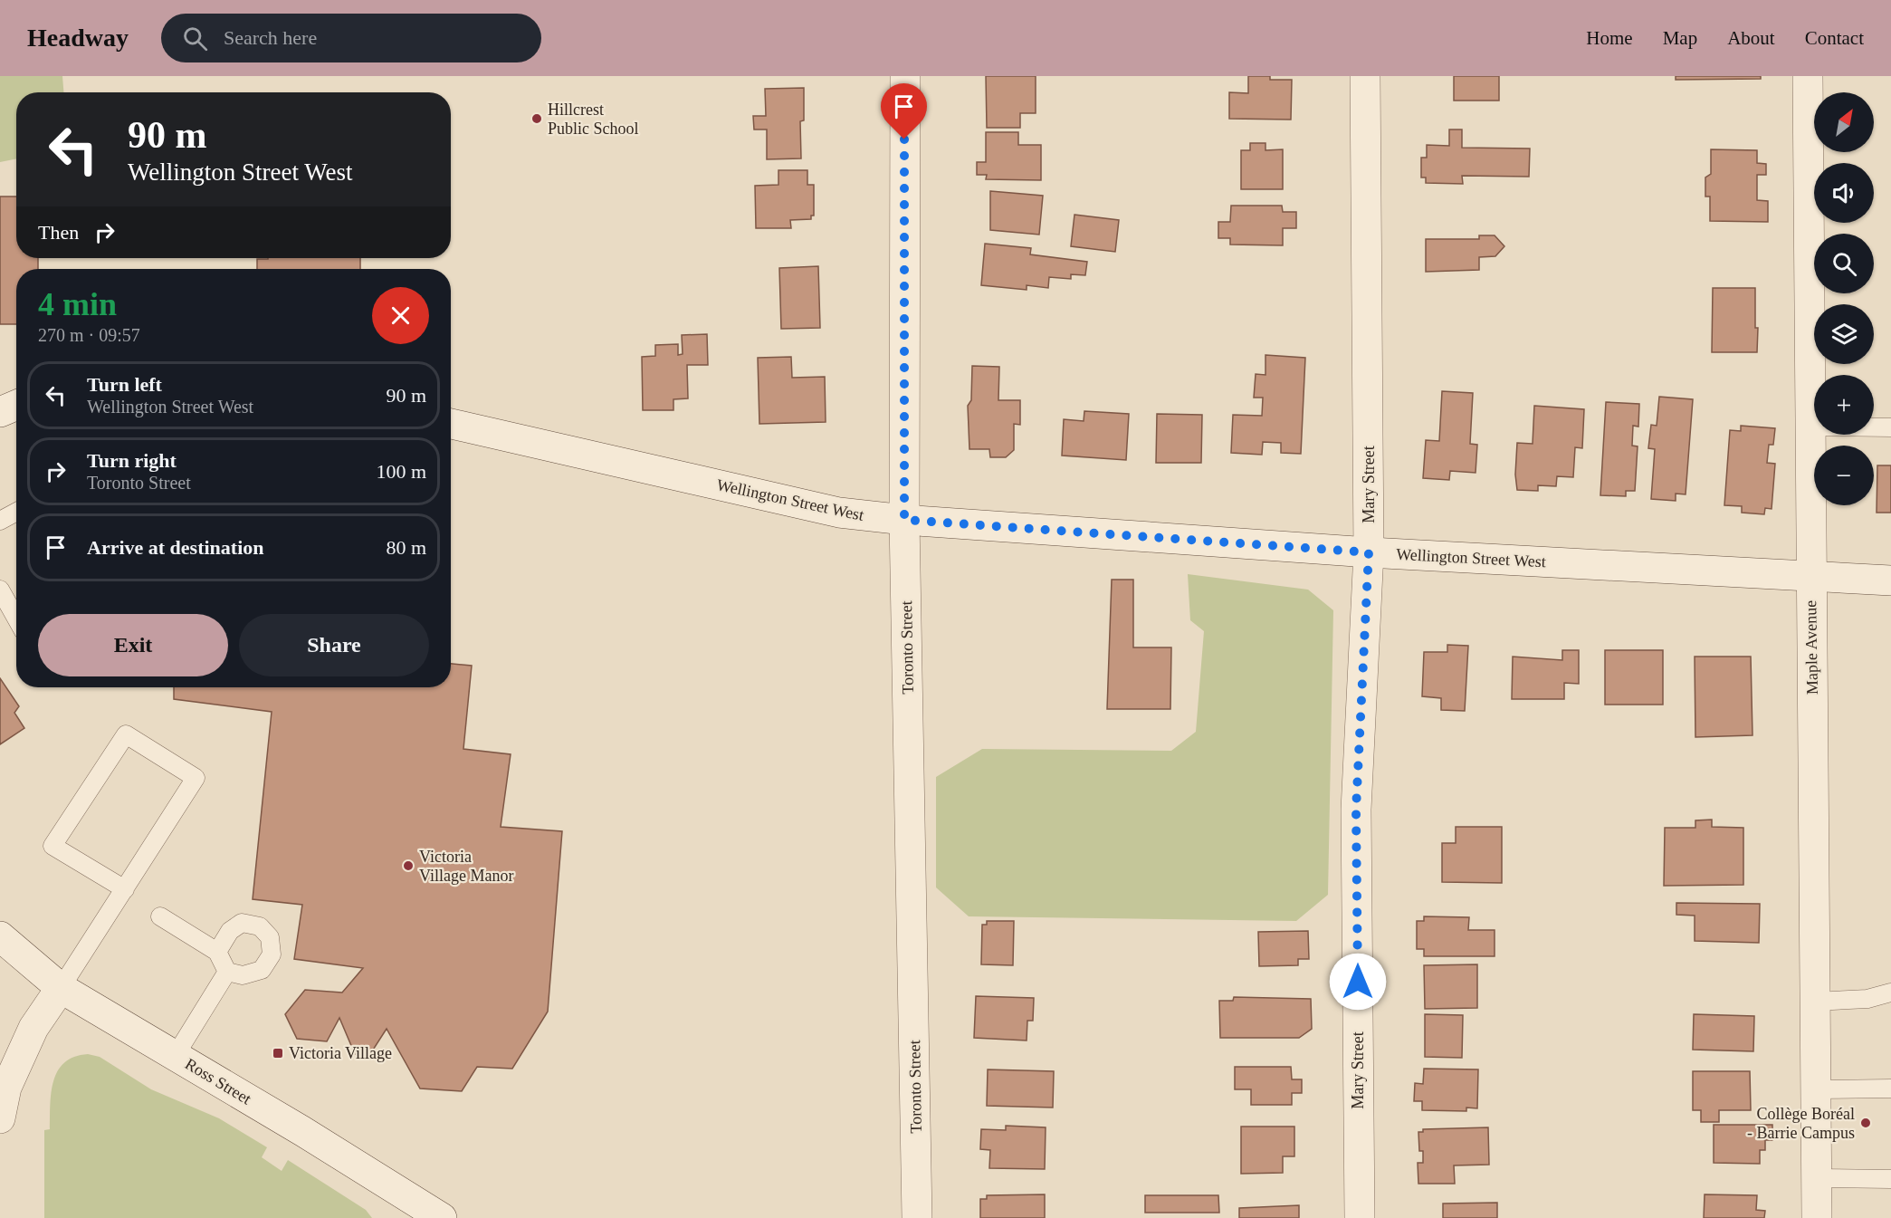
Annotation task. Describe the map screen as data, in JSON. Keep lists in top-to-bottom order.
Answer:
{
  "streets": {
    "street": [
      "Mary Street",
      "Wellington Street West",
      "Toronto Street",
      "Maple Avenue",
      "Ross Street"
    ]
  },
  "crossings": [
    ["Mary Street", "Wellington Street West"],
    ["Wellington Street West", "Toronto Street"],
    ["Wellington Street West", "Maple Avenue"]
  ],
  "places": {
    "other": ["Hillcrest Public School", "Victoria Village Manor", "Collège Boréal - Barrie Campus"],
    "transit": ["Victoria Village"]
  },
  "north": "top right",
  "page": {
    "header": "Headway",
    "search": "Search here",
    "nav": [
      "Home",
      "Map",
      "About",
      "Contact"
    ],
    "map_buttons": ["+", "−"],
    "turn": ["90 m", "Wellington Street West"],
    "then": "Then",
    "heading": ["4 min", "270 m · 09:57"],
    "list": [
      {
        "name": "Turn left",
        "note": "Wellington Street West",
        "value": "90 m"
      },
      {
        "name": "Turn right",
        "note": "Toronto Street",
        "value": "100 m"
      },
      {
        "name": "Arrive at destination",
        "value": "80 m"
      }
    ],
    "buttons": ["Exit", "Share"]
  }
}
